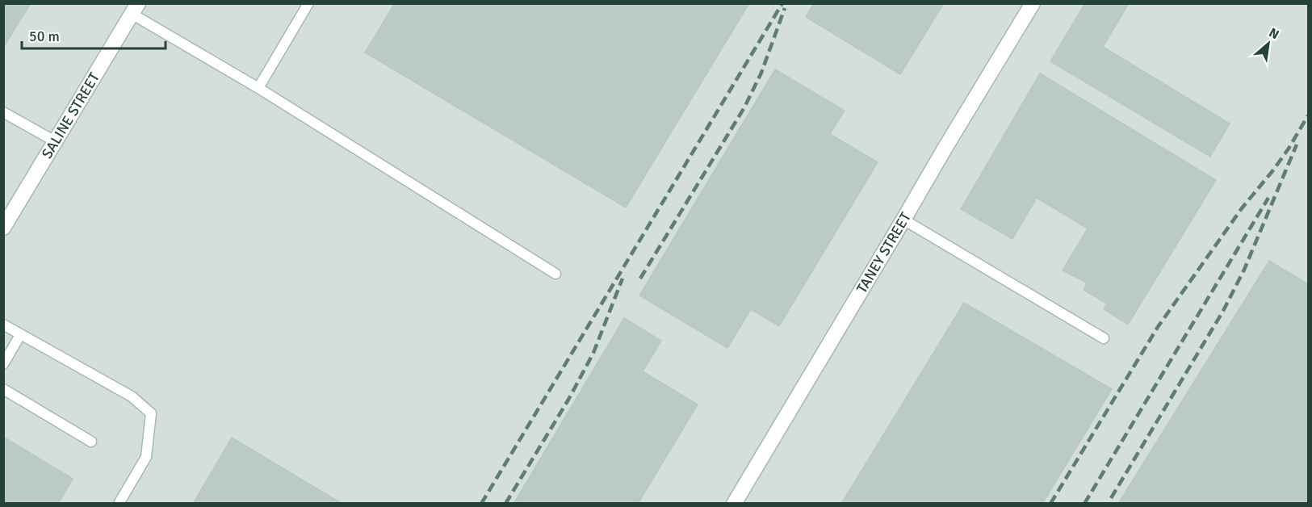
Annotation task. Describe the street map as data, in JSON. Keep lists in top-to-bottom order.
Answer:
{
  "streets": {
    "street": ["SALINE STREET", "TANEY STREET"]
  },
  "scale_bar": "50 m",
  "north": "top right"
}
